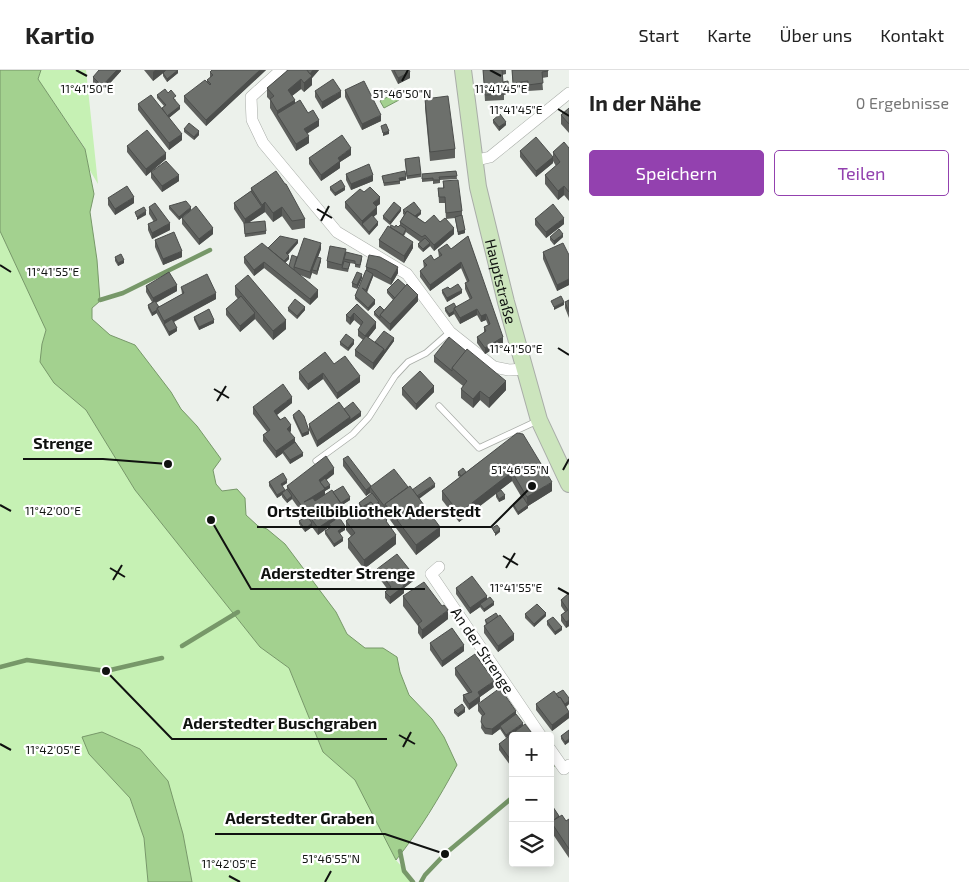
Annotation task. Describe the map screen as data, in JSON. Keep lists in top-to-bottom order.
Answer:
{
  "streets": {
    "main road": ["Hauptstraße"],
    "street": ["An der Strenge"]
  },
  "places": [
    "Strenge",
    "Ortsteilbibliothek Aderstedt",
    "Aderstedter Strenge",
    "Aderstedter Buschgraben",
    "Aderstedter Graben"
  ],
  "page": {
    "header": "Kartio",
    "nav": [
      "Start",
      "Karte",
      "Über uns",
      "Kontakt"
    ],
    "heading": ["In der Nähe", "0 Ergebnisse"],
    "buttons": ["Speichern", "Teilen"],
    "map_buttons": ["+", "−"]
  },
  "coordinates": [
    "11°41'50\"E",
    "11°41'45\"E",
    "51°46'50\"N",
    "11°41'55\"E",
    "51°46'55\"N",
    "11°42'00\"E",
    "11°42'05\"E"
  ]
}
